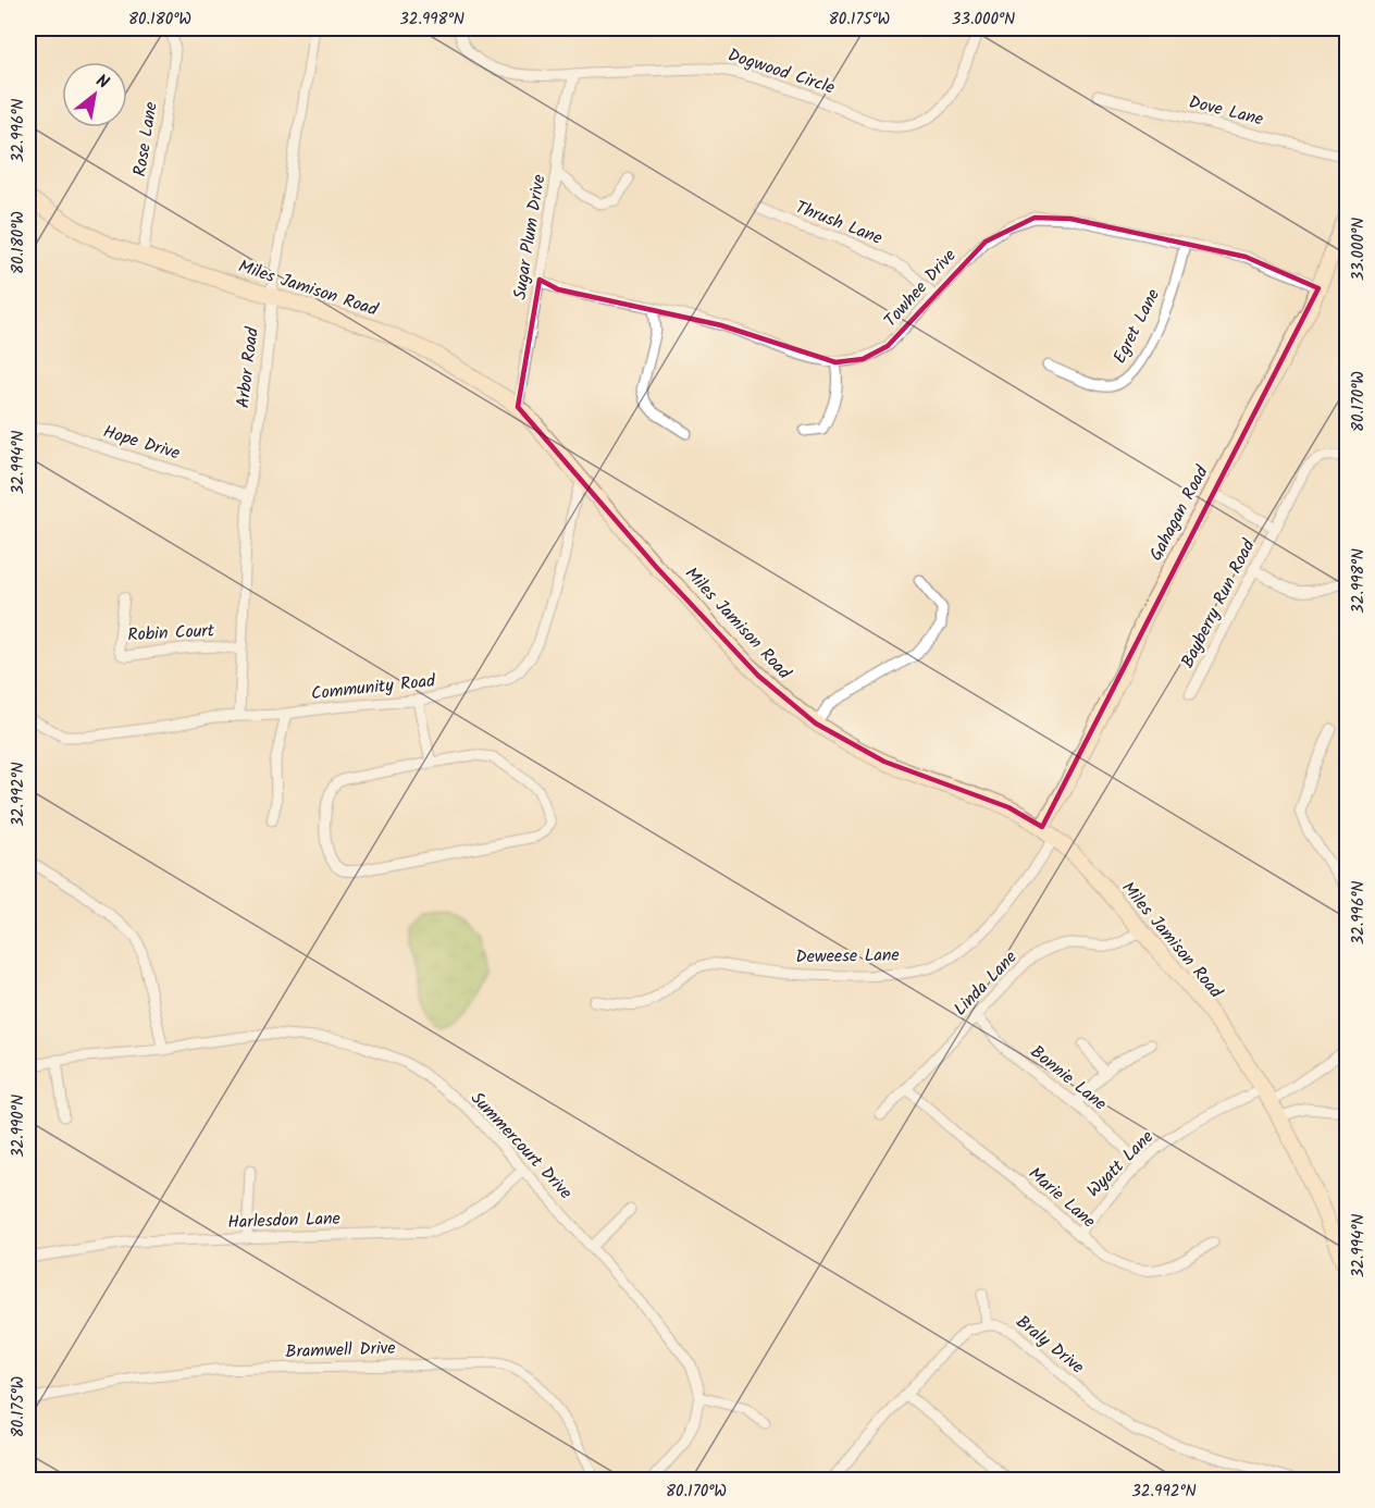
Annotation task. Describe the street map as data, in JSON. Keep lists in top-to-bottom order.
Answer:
{
  "streets": {
    "main road": ["Miles Jamison Road", "Gahagan Road"],
    "street": [
      "Dogwood Circle",
      "Dove Lane",
      "Rose Lane",
      "Thrush Lane",
      "Sugar Plum Drive",
      "Towhee Drive",
      "Egret Lane",
      "Arbor Road",
      "Hope Drive",
      "Bayberry Run Road",
      "Robin Court",
      "Community Road",
      "Deweese Lane",
      "Linda Lane",
      "Bonnie Lane",
      "Summercourt Drive",
      "Wyatt Lane",
      "Marie Lane",
      "Harlesdon Lane",
      "Braly Drive",
      "Bramwell Drive"
    ]
  },
  "crossings": [
    ["Dogwood Circle", "Sugar Plum Drive"],
    ["Rose Lane", "Miles Jamison Road"],
    ["Thrush Lane", "Towhee Drive"],
    ["Sugar Plum Drive", "Miles Jamison Road"],
    ["Sugar Plum Drive", "Towhee Drive"],
    ["Miles Jamison Road", "Arbor Road"],
    ["Miles Jamison Road", "Gahagan Road"],
    ["Miles Jamison Road", "Community Road"],
    ["Miles Jamison Road", "Deweese Lane"],
    ["Miles Jamison Road", "Linda Lane"],
    ["Miles Jamison Road", "Wyatt Lane"],
    ["Towhee Drive", "Egret Lane"],
    ["Towhee Drive", "Gahagan Road"],
    ["Arbor Road", "Hope Drive"],
    ["Arbor Road", "Robin Court"],
    ["Arbor Road", "Community Road"],
    ["Gahagan Road", "Bayberry Run Road"],
    ["Linda Lane", "Bonnie Lane"],
    ["Linda Lane", "Marie Lane"],
    ["Bonnie Lane", "Wyatt Lane"],
    ["Summercourt Drive", "Harlesdon Lane"],
    ["Wyatt Lane", "Marie Lane"]
  ],
  "north": "top right",
  "coordinates": [
    "80.180°W",
    "32.998°N",
    "80.175°W",
    "33.000°N",
    "32.996°N",
    "80.170°W",
    "32.994°N",
    "32.992°N",
    "32.990°N"
  ]
}
